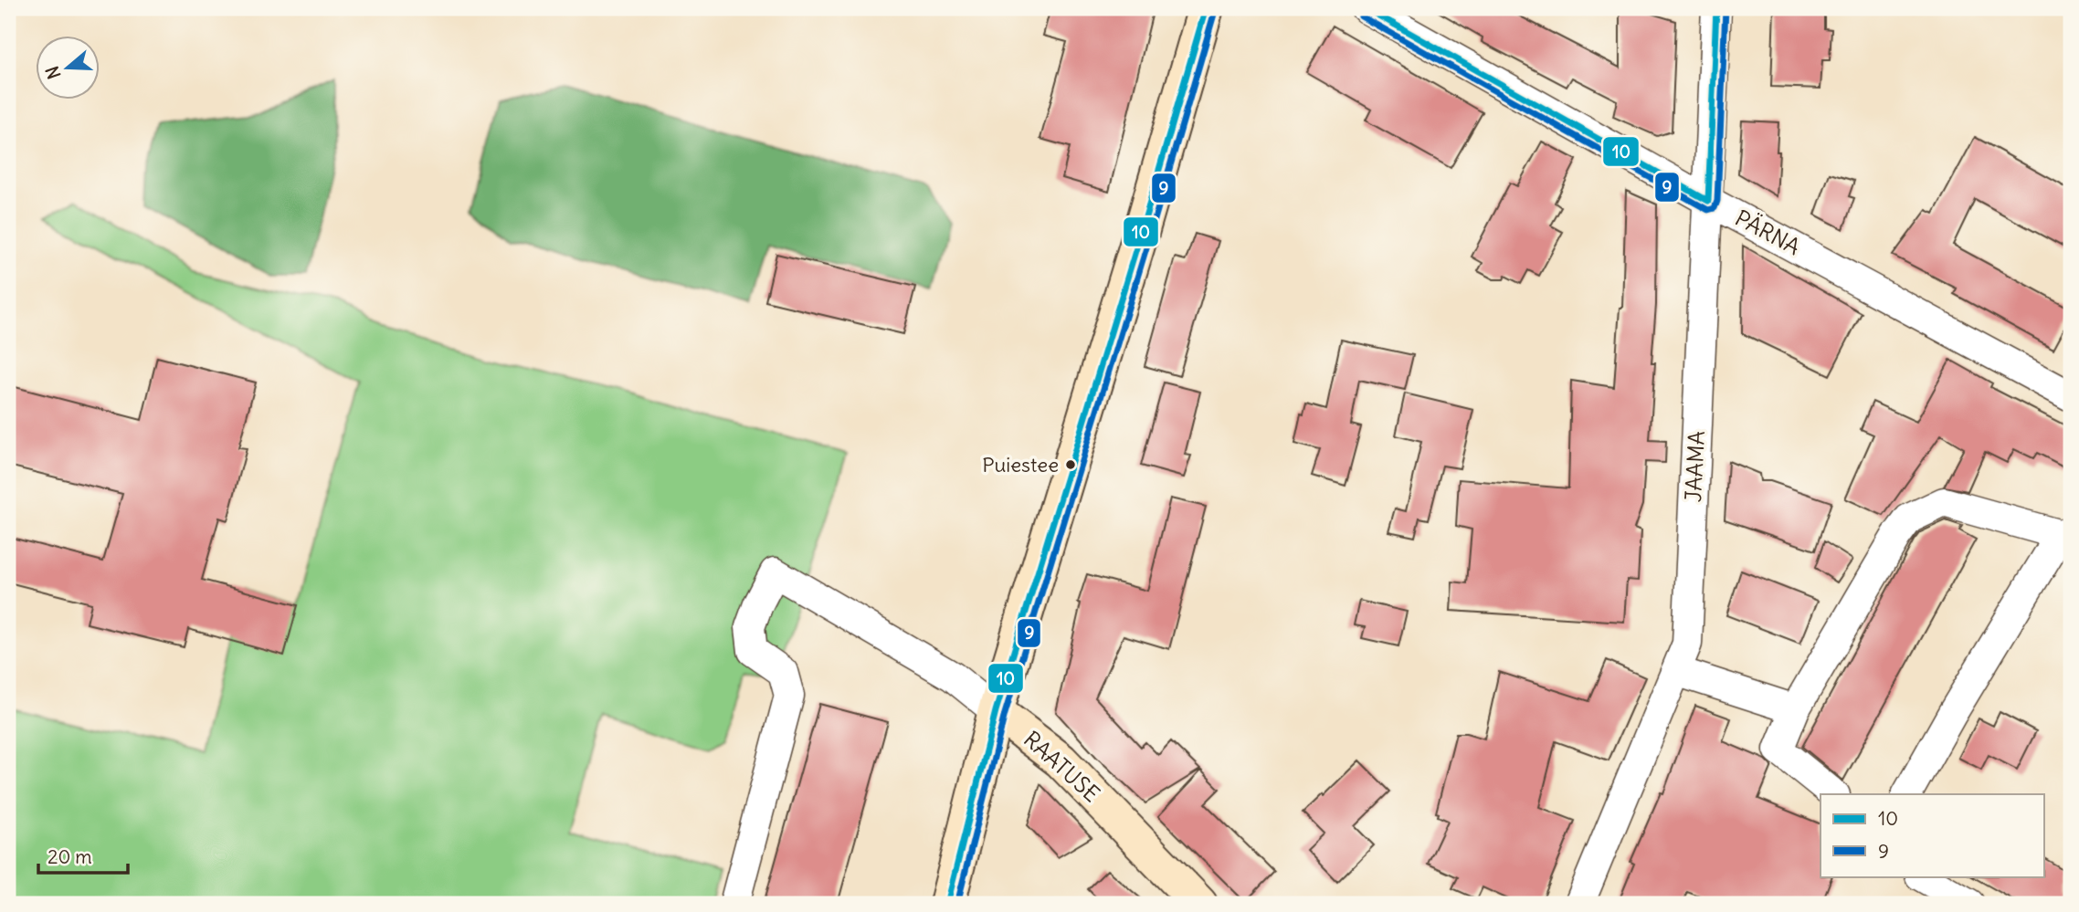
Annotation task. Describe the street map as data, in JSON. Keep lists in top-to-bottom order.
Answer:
{
  "streets": {
    "main road": ["RAATUSE"],
    "street": ["PÄRNA", "JAAMA"]
  },
  "crossings": [
    ["PÄRNA", "JAAMA"]
  ],
  "places": ["Puiestee"],
  "lines": ["transit line 10", "transit line 9"],
  "legend": ["10", "9"],
  "scale_bar": "20 m",
  "north": "left"
}
